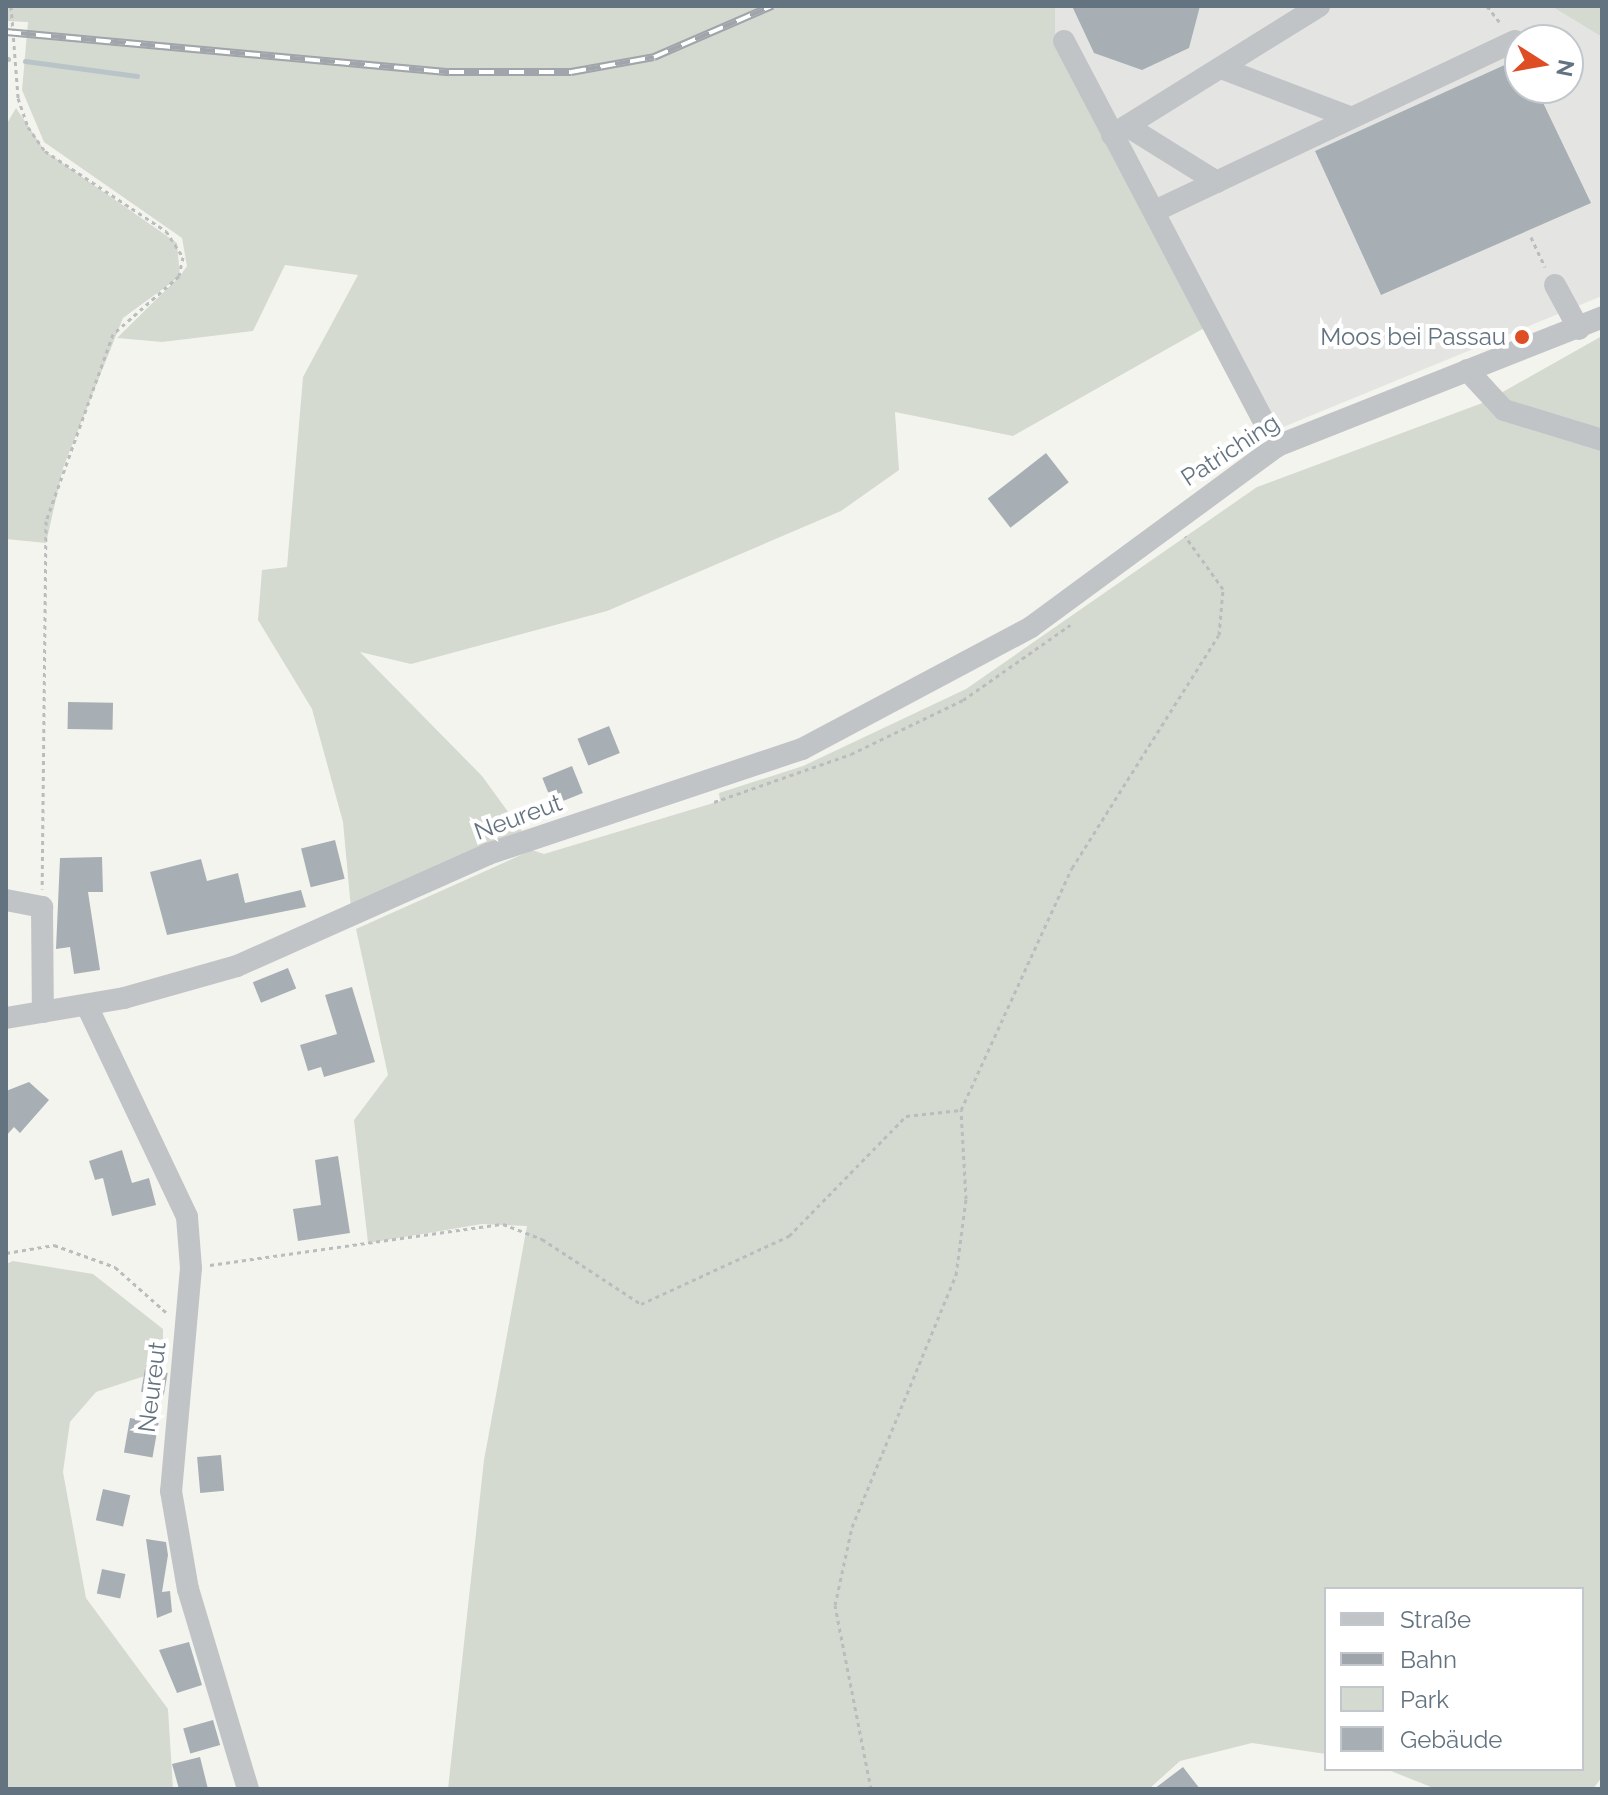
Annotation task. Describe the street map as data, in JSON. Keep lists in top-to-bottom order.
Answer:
{
  "streets": {
    "street": ["Patriching", "Neureut"]
  },
  "crossings": [
    ["Patriching", "Neureut"]
  ],
  "places": ["Moos bei Passau"],
  "legend": [
    "Straße",
    "Bahn",
    "Park",
    "Gebäude"
  ],
  "north": "right"
}
